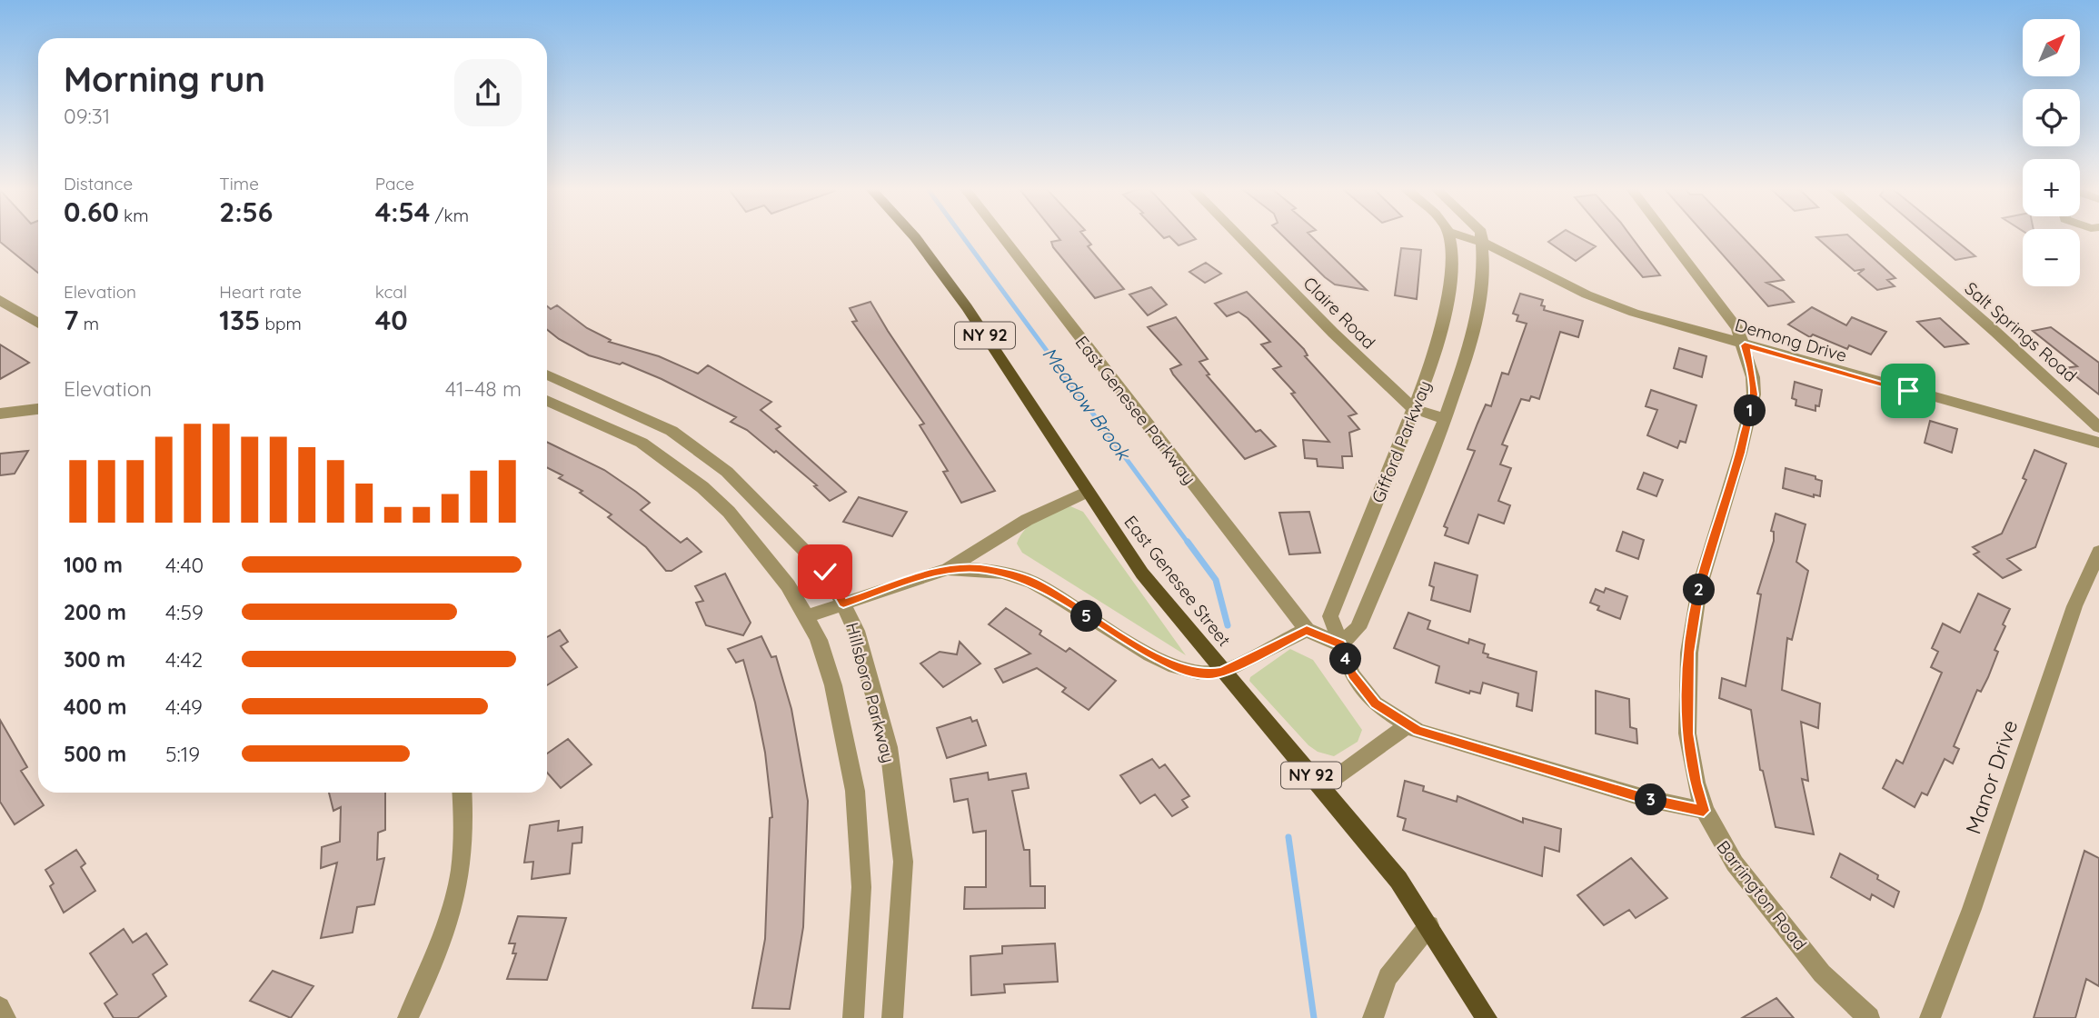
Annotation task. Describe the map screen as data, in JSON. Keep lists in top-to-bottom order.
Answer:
{
  "streets": {
    "main road": ["NY 92", "East Genesee Street"],
    "street": [
      "Claire Road",
      "Salt Springs Road",
      "Demong Drive",
      "East Genesee Parkway",
      "Gifford Parkway",
      "Hillsboro Parkway",
      "Manor Drive",
      "Barrington Road"
    ]
  },
  "crossings": [
    ["Claire Road", "Gifford Parkway"],
    ["Demong Drive", "Gifford Parkway"],
    ["Demong Drive", "Barrington Road"],
    ["East Genesee Parkway", "Gifford Parkway"],
    ["Gifford Parkway", "Barrington Road"]
  ],
  "water": ["Meadow Brook"],
  "north": "top right",
  "page": {
    "map_buttons": ["+", "−"],
    "heading": ["Morning run", "09:31"],
    "stats": [
      ["Distance", "0.60 km"],
      ["Time", "2:56"],
      ["Pace", "4:54 /km"],
      ["Elevation", "7 m"],
      ["Heart rate", "135 bpm"],
      ["kcal", "40"]
    ],
    "chart": ["Elevation", "41–48 m"],
    "pins": [
      "1",
      "2",
      "5",
      "4",
      "3"
    ],
    "list": [
      {
        "name": "100 m",
        "note": "4:40"
      },
      {
        "name": "200 m",
        "note": "4:59"
      },
      {
        "name": "300 m",
        "note": "4:42"
      },
      {
        "name": "400 m",
        "note": "4:49"
      },
      {
        "name": "500 m",
        "note": "5:19"
      }
    ]
  }
}
